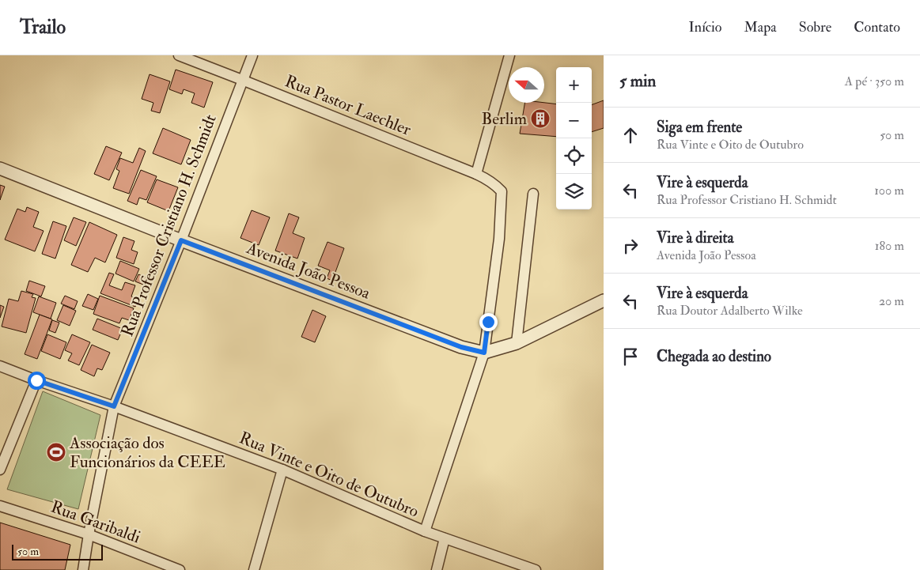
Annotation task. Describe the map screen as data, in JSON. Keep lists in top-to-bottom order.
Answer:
{
  "streets": {
    "street": [
      "Rua Pastor Laechler",
      "Rua Professor Cristiano H. Schmidt",
      "Avenida João Pessoa",
      "Rua Vinte e Oito de Outubro",
      "Rua Garibaldi"
    ]
  },
  "crossings": [
    ["Rua Pastor Laechler", "Rua Professor Cristiano H. Schmidt"],
    ["Rua Pastor Laechler", "Avenida João Pessoa"],
    ["Rua Professor Cristiano H. Schmidt", "Avenida João Pessoa"],
    ["Rua Professor Cristiano H. Schmidt", "Rua Vinte e Oito de Outubro"],
    ["Rua Professor Cristiano H. Schmidt", "Rua Garibaldi"]
  ],
  "places": {
    "building": ["Berlim"],
    "sports": ["Associação dos Funcionários da CEEE"]
  },
  "scale_bar": "50 m",
  "north": "left",
  "page": {
    "header": "Trailo",
    "nav": [
      "Início",
      "Mapa",
      "Sobre",
      "Contato"
    ],
    "heading": ["5 min", "A pé · 350 m"],
    "map_buttons": ["+", "−"],
    "list": [
      ["Siga em frente", "Rua Vinte e Oito de Outubro", "50 m"],
      ["Vire à esquerda", "Rua Professor Cristiano H. Schmidt", "100 m"],
      ["Vire à direita", "Avenida João Pessoa", "180 m"],
      ["Vire à esquerda", "Rua Doutor Adalberto Wilke", "20 m"],
      "Chegada ao destino"
    ],
    "scale": "50 m"
  }
}
